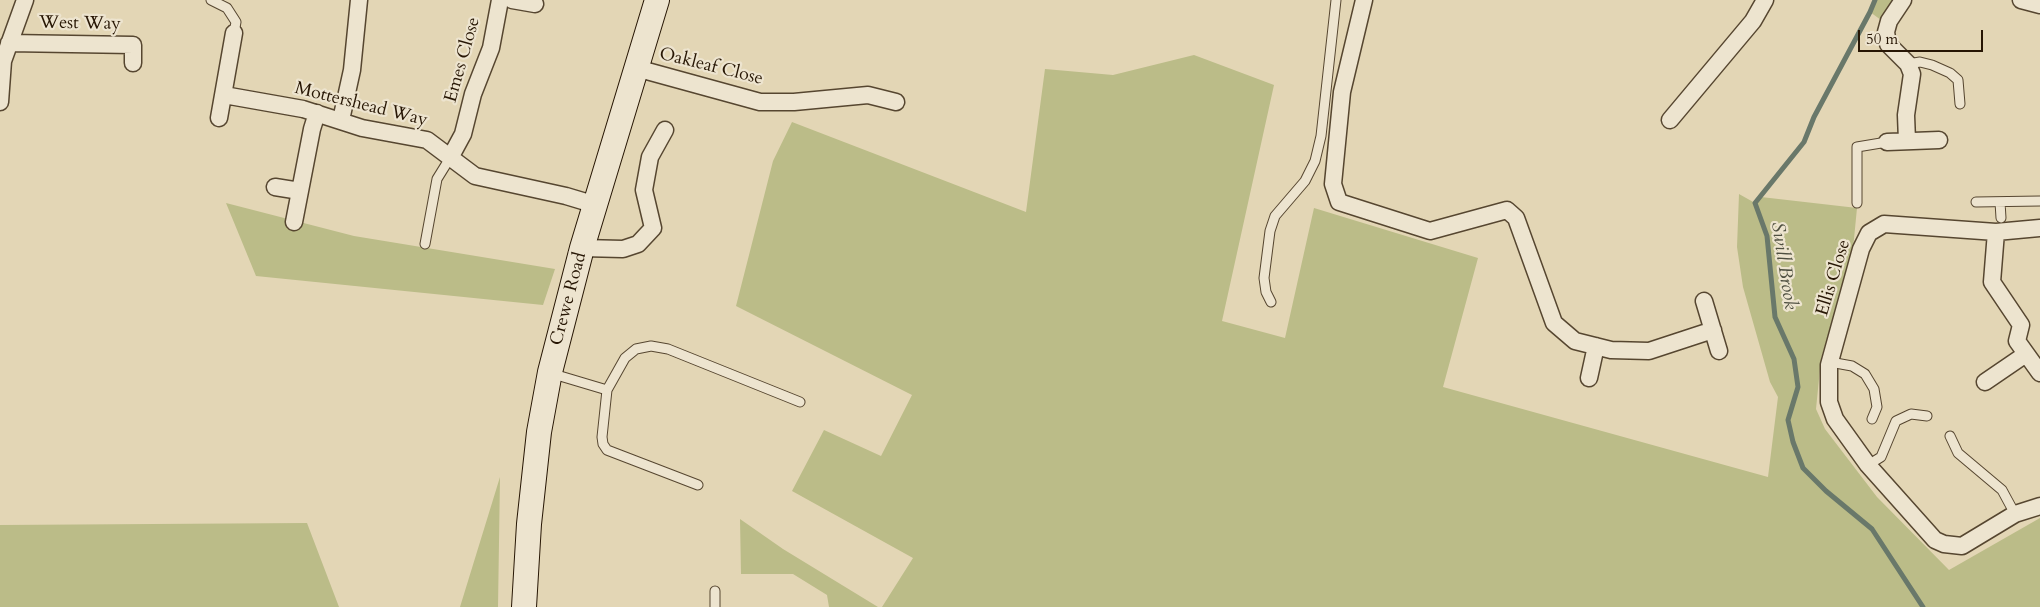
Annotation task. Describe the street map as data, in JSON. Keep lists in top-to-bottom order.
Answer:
{
  "streets": {
    "main road": ["Crewe Road"],
    "street": [
      "West Way",
      "Emes Close",
      "Oakleaf Close",
      "Mottershead Way",
      "Ellis Close"
    ]
  },
  "crossings": [
    ["Emes Close", "Mottershead Way"],
    ["Oakleaf Close", "Crewe Road"],
    ["Mottershead Way", "Crewe Road"]
  ],
  "water": ["Swill Brook"],
  "scale_bar": "50 m"
}
